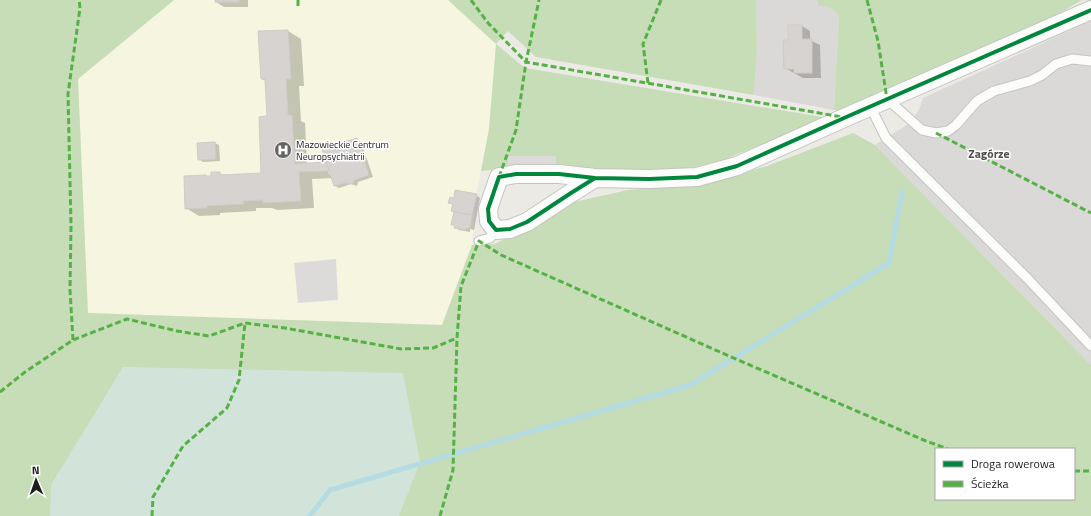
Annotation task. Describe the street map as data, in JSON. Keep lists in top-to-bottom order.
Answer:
{
  "districts": ["Zagórze"],
  "places": {
    "hospital": ["Mazowieckie Centrum Neuropsychiatrii"]
  },
  "legend": ["Droga rowerowa", "Ścieżka"],
  "north": "top"
}
